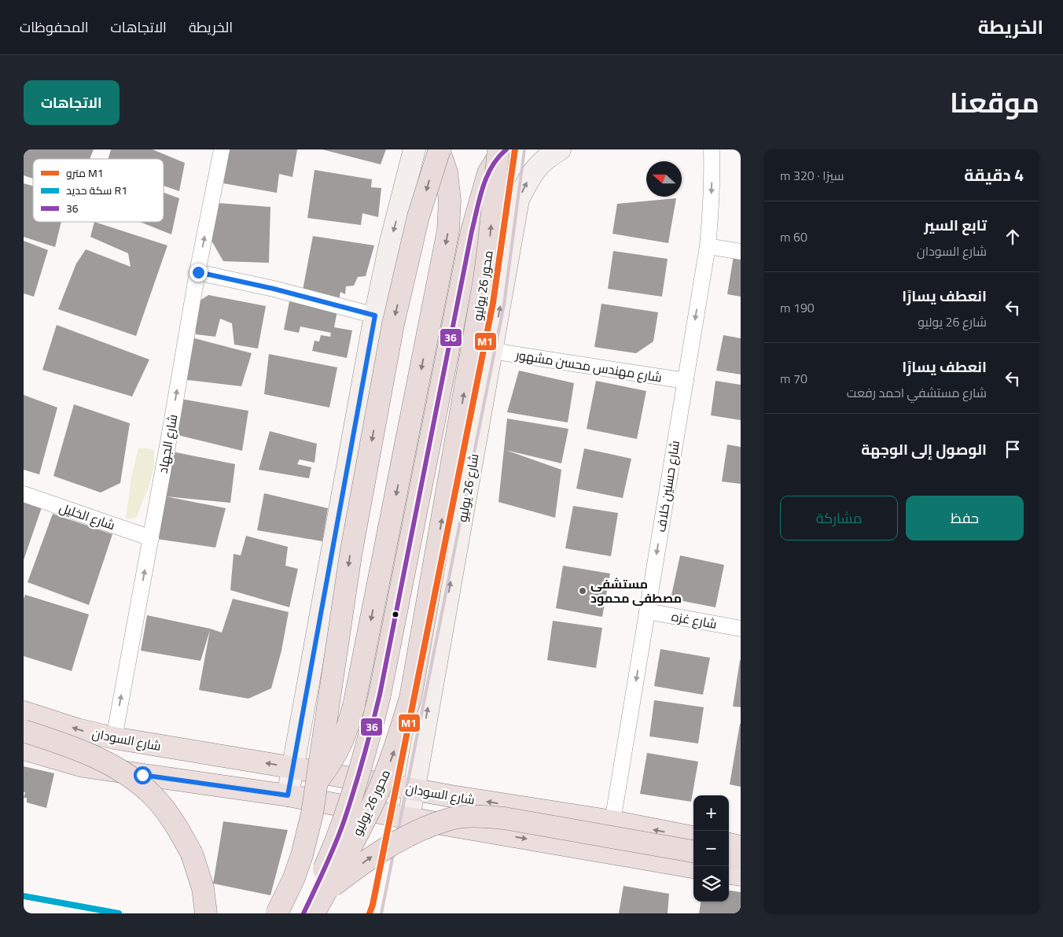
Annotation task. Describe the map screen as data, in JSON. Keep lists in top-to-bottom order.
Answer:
{
  "streets": {
    "highway": ["محور 26 يوليو"],
    "main road": ["شارع 26 يوليو", "شارع السودان"],
    "street": [
      "شارع مهندس محسن مشهور",
      "شارع الجهاد",
      "شارع حسنين خلاف",
      "شارع الخليل",
      "شارع غزه"
    ]
  },
  "crossings": [
    ["شارع مهندس محسن مشهور", "شارع حسنين خلاف"],
    ["شارع مهندس محسن مشهور", "شارع 26 يوليو"],
    ["شارع الجهاد", "شارع الخليل"],
    ["شارع الجهاد", "شارع السودان"],
    ["شارع حسنين خلاف", "شارع غزه"],
    ["شارع حسنين خلاف", "شارع السودان"],
    ["شارع 26 يوليو", "شارع السودان"]
  ],
  "one_way": ["شارع الجهاد", "شارع حسنين خلاف"],
  "places": ["مستشفى مصطفى محمود"],
  "lines": ["metro line M1", "transit line 36", "rail line R1"],
  "legend": ["مترو M1", "سكة حديد R1", "36"],
  "north": "left",
  "page": {
    "header": "الخريطة",
    "nav": ["الخريطة", "الاتجاهات", "المحفوظات"],
    "title": "موقعنا",
    "buttons": [
      "الاتجاهات",
      ["حفظ", "مشاركة"]
    ],
    "heading": ["4 دقيقة", "سيرًا · 320 m"],
    "list": [
      ["تابع السير", "شارع السودان", "60 m"],
      ["انعطف يسارًا", "شارع 26 يوليو", "190 m"],
      ["انعطف يسارًا", "شارع مستشفي احمد رفعت", "70 m"],
      "الوصول إلى الوجهة"
    ],
    "map_buttons": ["+", "−"]
  }
}
